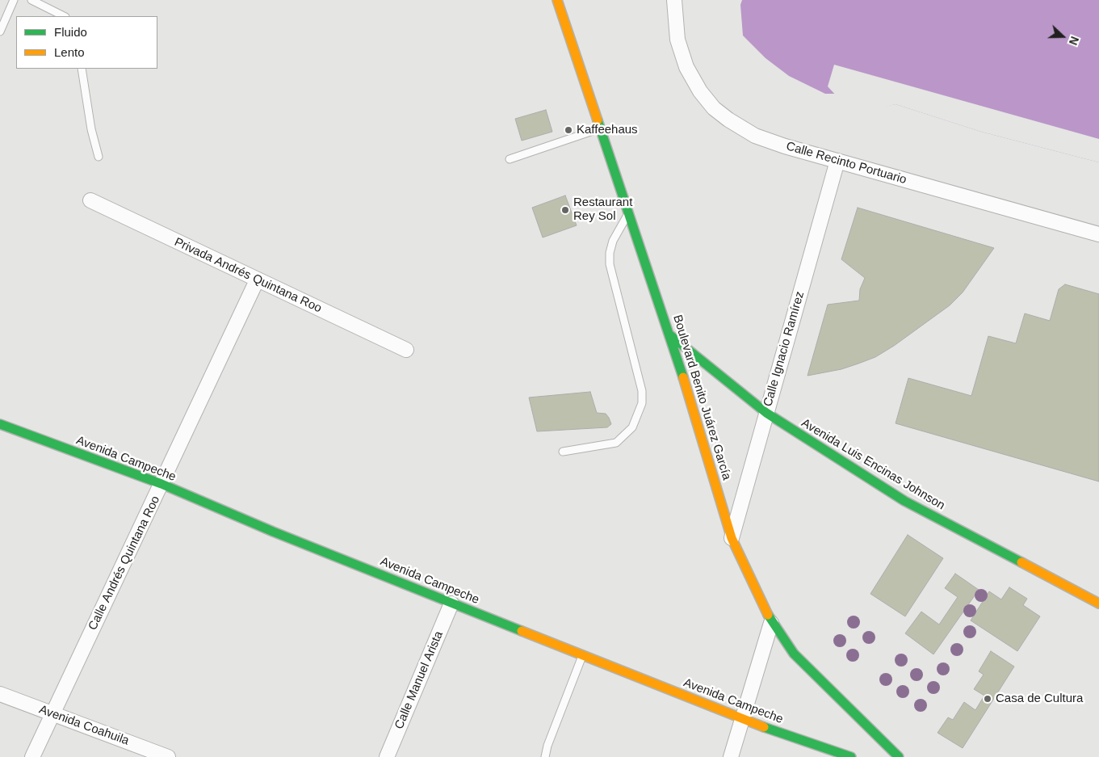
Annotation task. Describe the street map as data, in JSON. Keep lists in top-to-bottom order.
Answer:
{
  "streets": {
    "street": [
      "Calle Recinto Portuario",
      "Privada Andrés Quintana Roo",
      "Calle Ignacio Ramírez",
      "Boulevard Benito Juárez García",
      "Avenida Campeche",
      "Avenida Luis Encinas Johnson",
      "Calle Andrés Quintana Roo",
      "Calle Manuel Arista",
      "Avenida Coahuila"
    ]
  },
  "crossings": [
    ["Calle Recinto Portuario", "Calle Ignacio Ramírez"],
    ["Privada Andrés Quintana Roo", "Calle Andrés Quintana Roo"],
    ["Calle Ignacio Ramírez", "Boulevard Benito Juárez García"],
    ["Calle Ignacio Ramírez", "Avenida Luis Encinas Johnson"],
    ["Boulevard Benito Juárez García", "Avenida Luis Encinas Johnson"],
    ["Avenida Campeche", "Calle Andrés Quintana Roo"],
    ["Avenida Campeche", "Calle Manuel Arista"],
    ["Calle Andrés Quintana Roo", "Avenida Coahuila"]
  ],
  "places": ["Kaffeehaus", "Restaurant Rey Sol", "Casa de Cultura"],
  "legend": ["Fluido", "Lento"],
  "north": "right"
}
